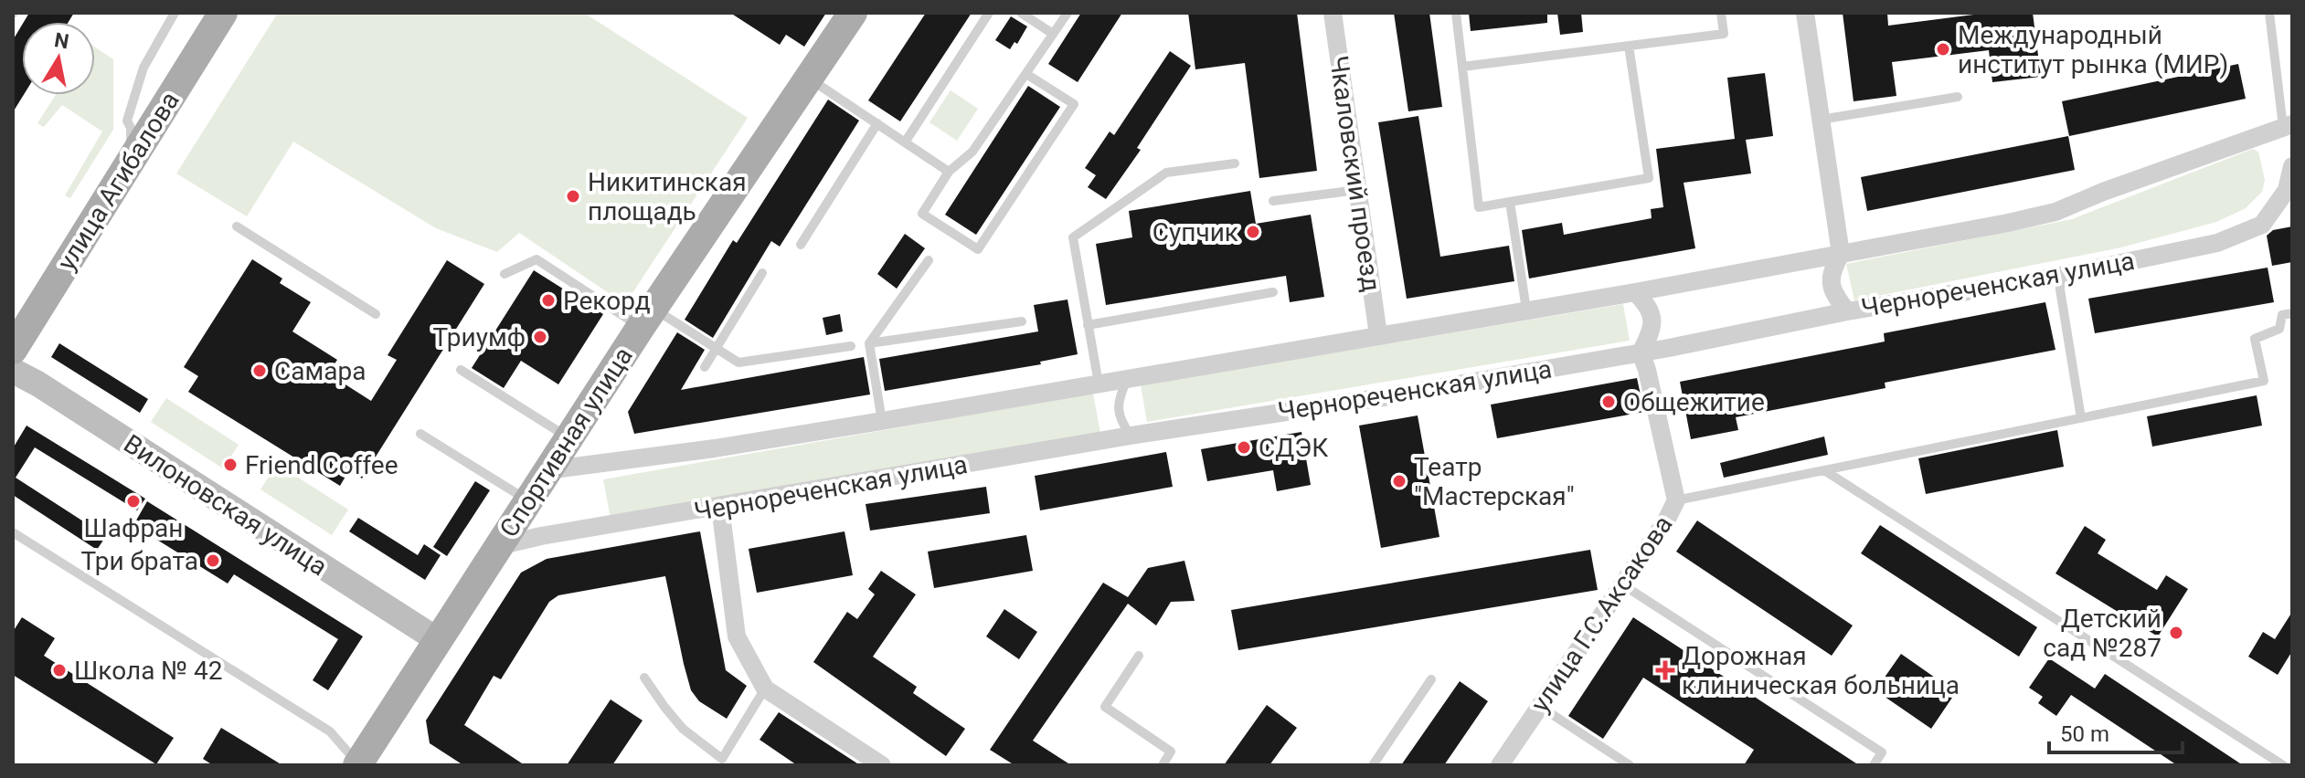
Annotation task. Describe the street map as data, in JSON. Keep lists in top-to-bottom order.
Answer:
{
  "streets": {
    "main road": ["улица Агибалова", "Спортивная улица", "Вилоновская улица"],
    "street": ["Чкаловский проезд", "Чернореченская улица", "улица Г.С.Аксакова"]
  },
  "crossings": [
    ["Чернореченская улица", "Спортивная улица"],
    ["Чернореченская улица", "улица Г.С.Аксакова"],
    ["Спортивная улица", "Вилоновская улица"]
  ],
  "places": {
    "other": [
      "Международный институт рынка (МИР)",
      "Никитинская площадь",
      "Супчик",
      "Рекорд",
      "Триумф",
      "Самара",
      "Общежитие",
      "СДЭК",
      "Friend Coffee",
      "Театр \"Мастерская\"",
      "Шафран",
      "Три брата",
      "Детский сад №287",
      "Школа № 42"
    ],
    "health": ["Дорожная клиническая больница"]
  },
  "scale_bar": "50 m",
  "north": "top"
}
